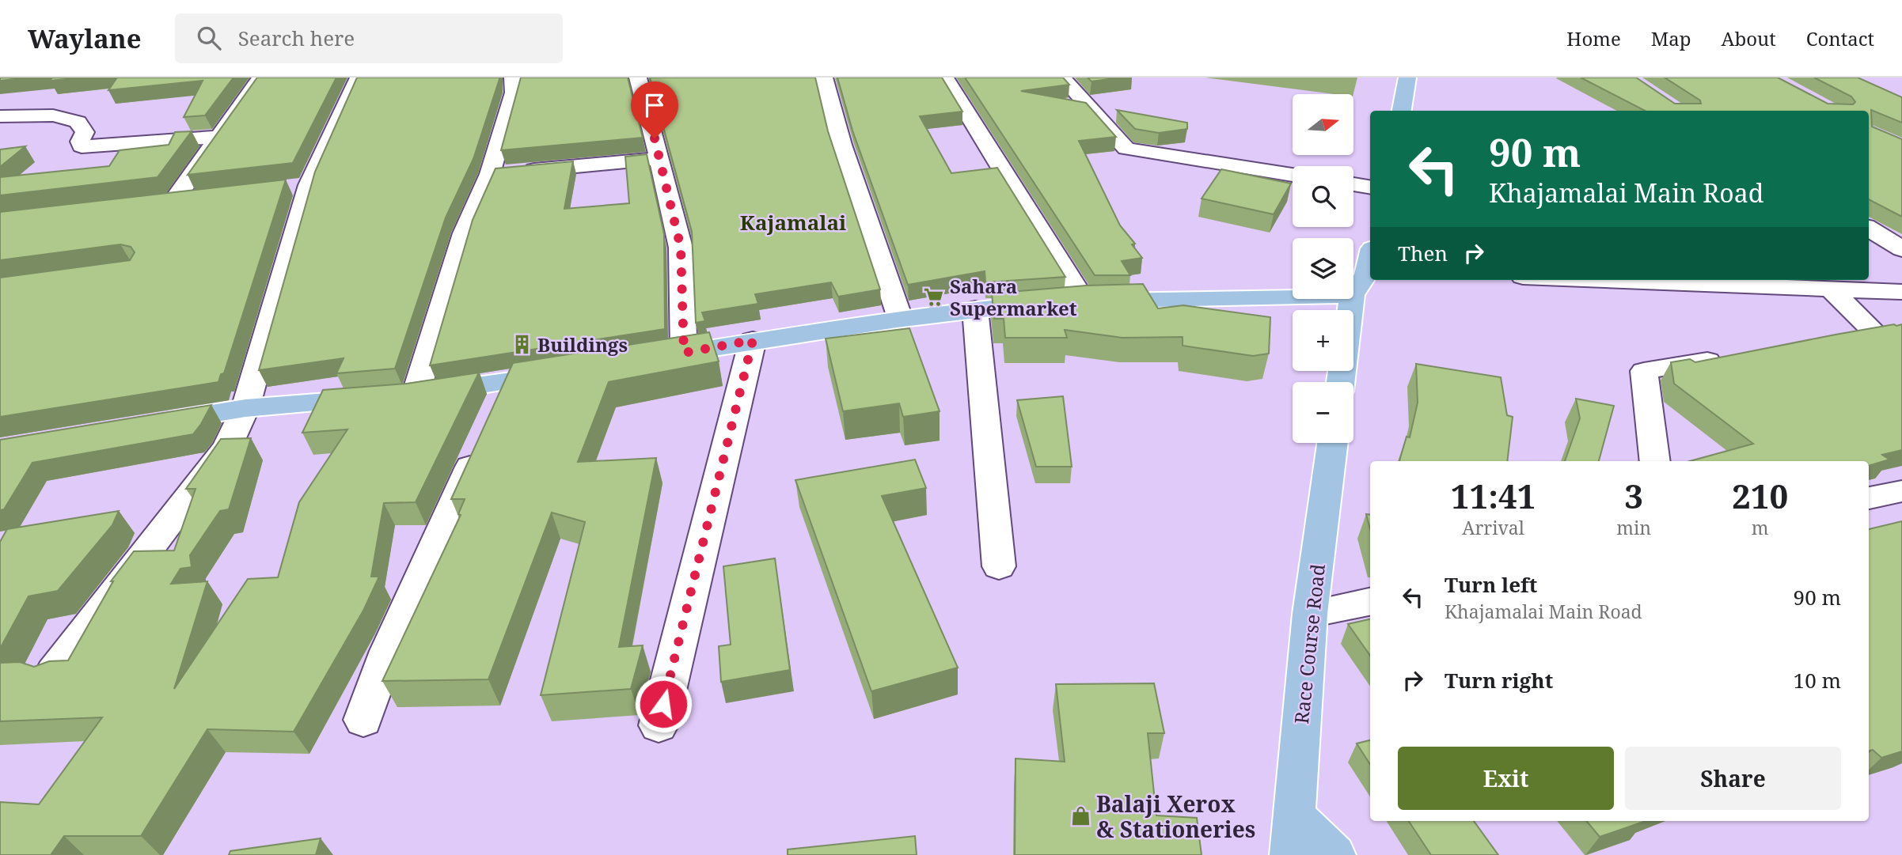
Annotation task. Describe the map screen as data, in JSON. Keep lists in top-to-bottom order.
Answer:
{
  "streets": {
    "main road": ["Race Course Road"]
  },
  "districts": ["Kajamalai"],
  "places": {
    "supermarket": ["Sahara Supermarket"],
    "building": ["Buildings"],
    "shop": ["Balaji Xerox & Stationeries"]
  },
  "north": "right",
  "page": {
    "header": "Waylane",
    "search": "Search here",
    "nav": [
      "Home",
      "Map",
      "About",
      "Contact"
    ],
    "map_buttons": ["+", "−"],
    "turn": ["90 m", "Khajamalai Main Road"],
    "then": "Then",
    "eta": [
      "11:41",
      "Arrival",
      "3",
      "min",
      "210",
      "m"
    ],
    "list": [
      {
        "name": "Turn left",
        "note": "Khajamalai Main Road",
        "value": "90 m"
      },
      {
        "name": "Turn right",
        "value": "10 m"
      }
    ],
    "buttons": ["Exit", "Share"]
  }
}
